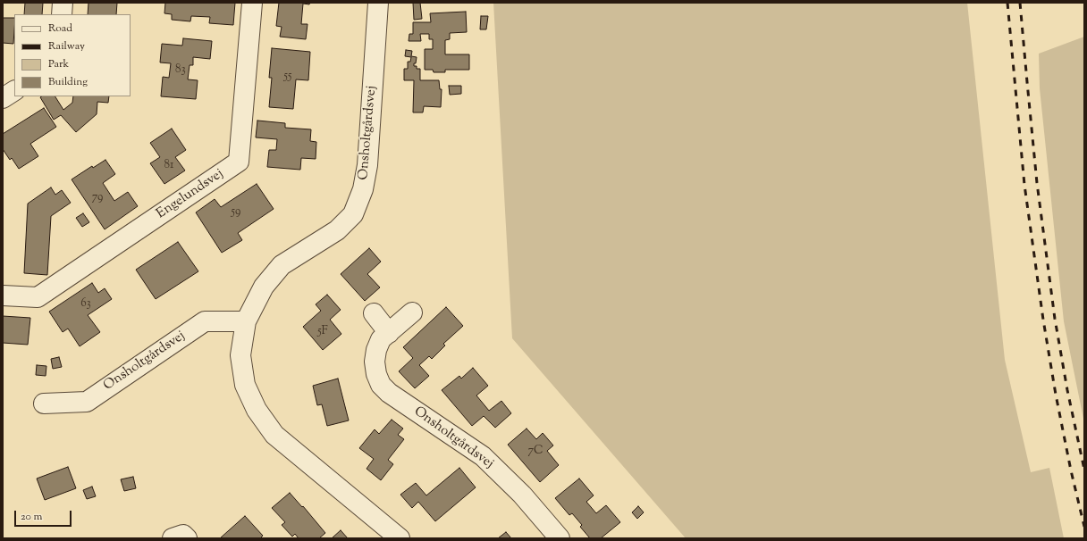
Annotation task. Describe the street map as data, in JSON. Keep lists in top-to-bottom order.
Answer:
{
  "streets": {
    "street": ["Onsholtgårdsvej", "Engelundsvej"]
  },
  "house_numbers": [
    "83",
    "55",
    "81",
    "79",
    "59",
    "63",
    "5F",
    "7C"
  ],
  "legend": [
    "Road",
    "Railway",
    "Park",
    "Building"
  ],
  "scale_bar": "20 m"
}
